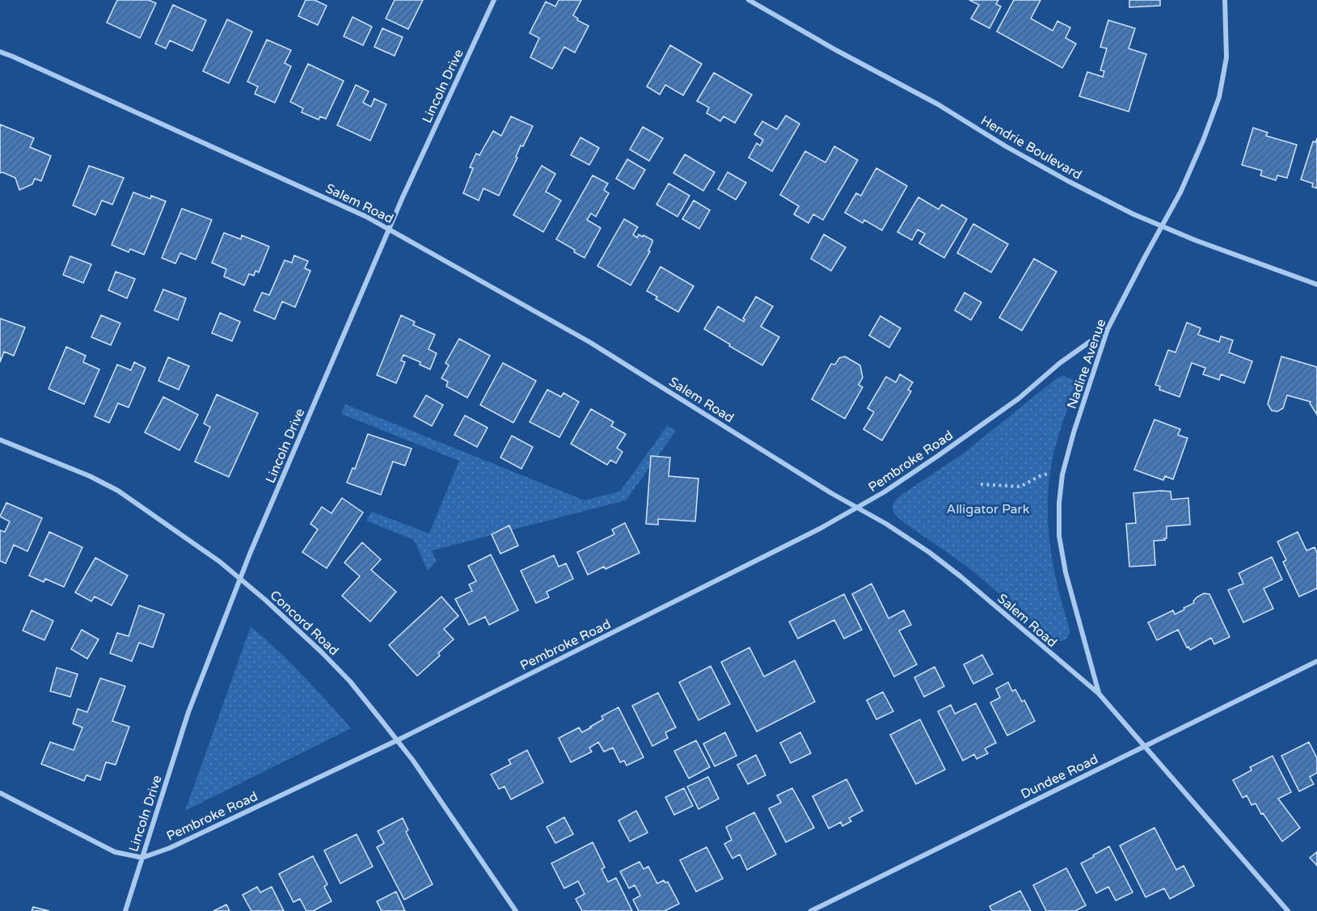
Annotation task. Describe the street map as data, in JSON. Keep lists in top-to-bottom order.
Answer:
{
  "streets": {
    "street": [
      "Lincoln Drive",
      "Hendrie Boulevard",
      "Salem Road",
      "Nadine Avenue",
      "Pembroke Road",
      "Concord Road",
      "Dundee Road"
    ]
  },
  "crossings": [
    ["Lincoln Drive", "Salem Road"],
    ["Lincoln Drive", "Pembroke Road"],
    ["Lincoln Drive", "Concord Road"],
    ["Hendrie Boulevard", "Nadine Avenue"],
    ["Salem Road", "Nadine Avenue"],
    ["Salem Road", "Pembroke Road"],
    ["Salem Road", "Dundee Road"],
    ["Nadine Avenue", "Pembroke Road"],
    ["Pembroke Road", "Concord Road"]
  ],
  "parks": ["Alligator Park"]
}
